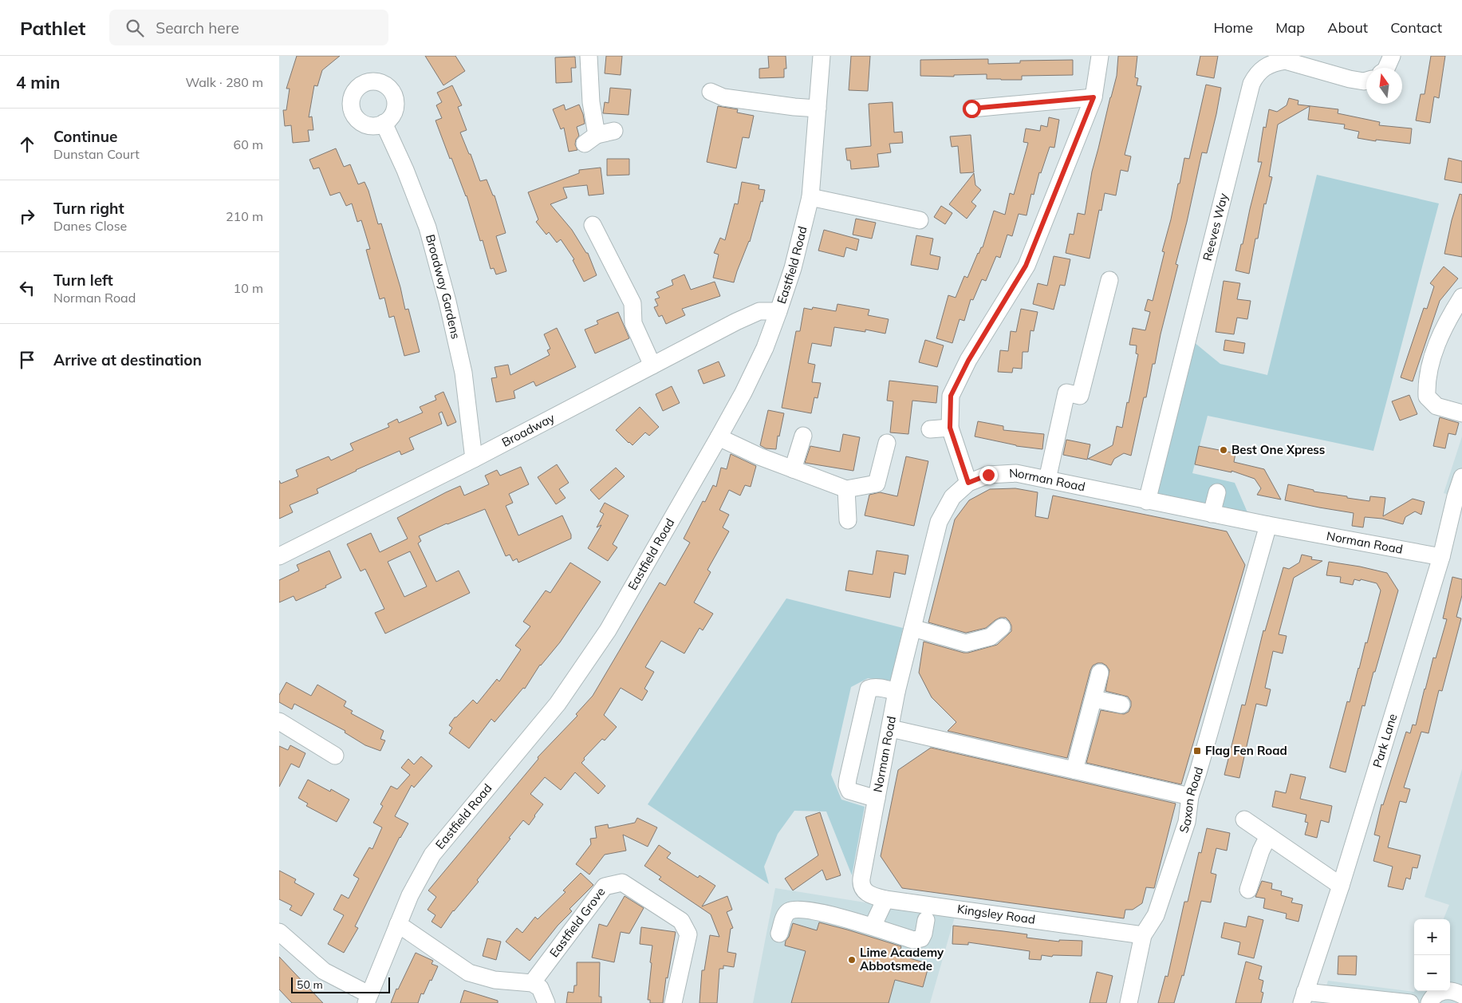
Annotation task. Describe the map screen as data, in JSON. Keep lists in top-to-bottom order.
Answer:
{
  "streets": {
    "street": [
      "Reeves Way",
      "Eastfield Road",
      "Broadway Gardens",
      "Broadway",
      "Norman Road",
      "Park Lane",
      "Saxon Road",
      "Kingsley Road",
      "Eastfield Grove"
    ]
  },
  "crossings": [
    ["Reeves Way", "Norman Road"],
    ["Eastfield Road", "Broadway"],
    ["Broadway Gardens", "Broadway"],
    ["Norman Road", "Park Lane"],
    ["Norman Road", "Saxon Road"],
    ["Norman Road", "Kingsley Road"],
    ["Saxon Road", "Kingsley Road"]
  ],
  "places": {
    "other": ["Best One Xpress", "Lime Academy Abbotsmede"],
    "transit": ["Flag Fen Road"]
  },
  "scale_bar": "50 m",
  "north": "top",
  "page": {
    "header": "Pathlet",
    "search": "Search here",
    "nav": [
      "Home",
      "Map",
      "About",
      "Contact"
    ],
    "heading": ["4 min", "Walk · 280 m"],
    "list": [
      ["Continue", "Dunstan Court", "60 m"],
      ["Turn right", "Danes Close", "210 m"],
      ["Turn left", "Norman Road", "10 m"],
      "Arrive at destination"
    ],
    "map_buttons": ["+", "−"],
    "scale": "50 m"
  }
}
